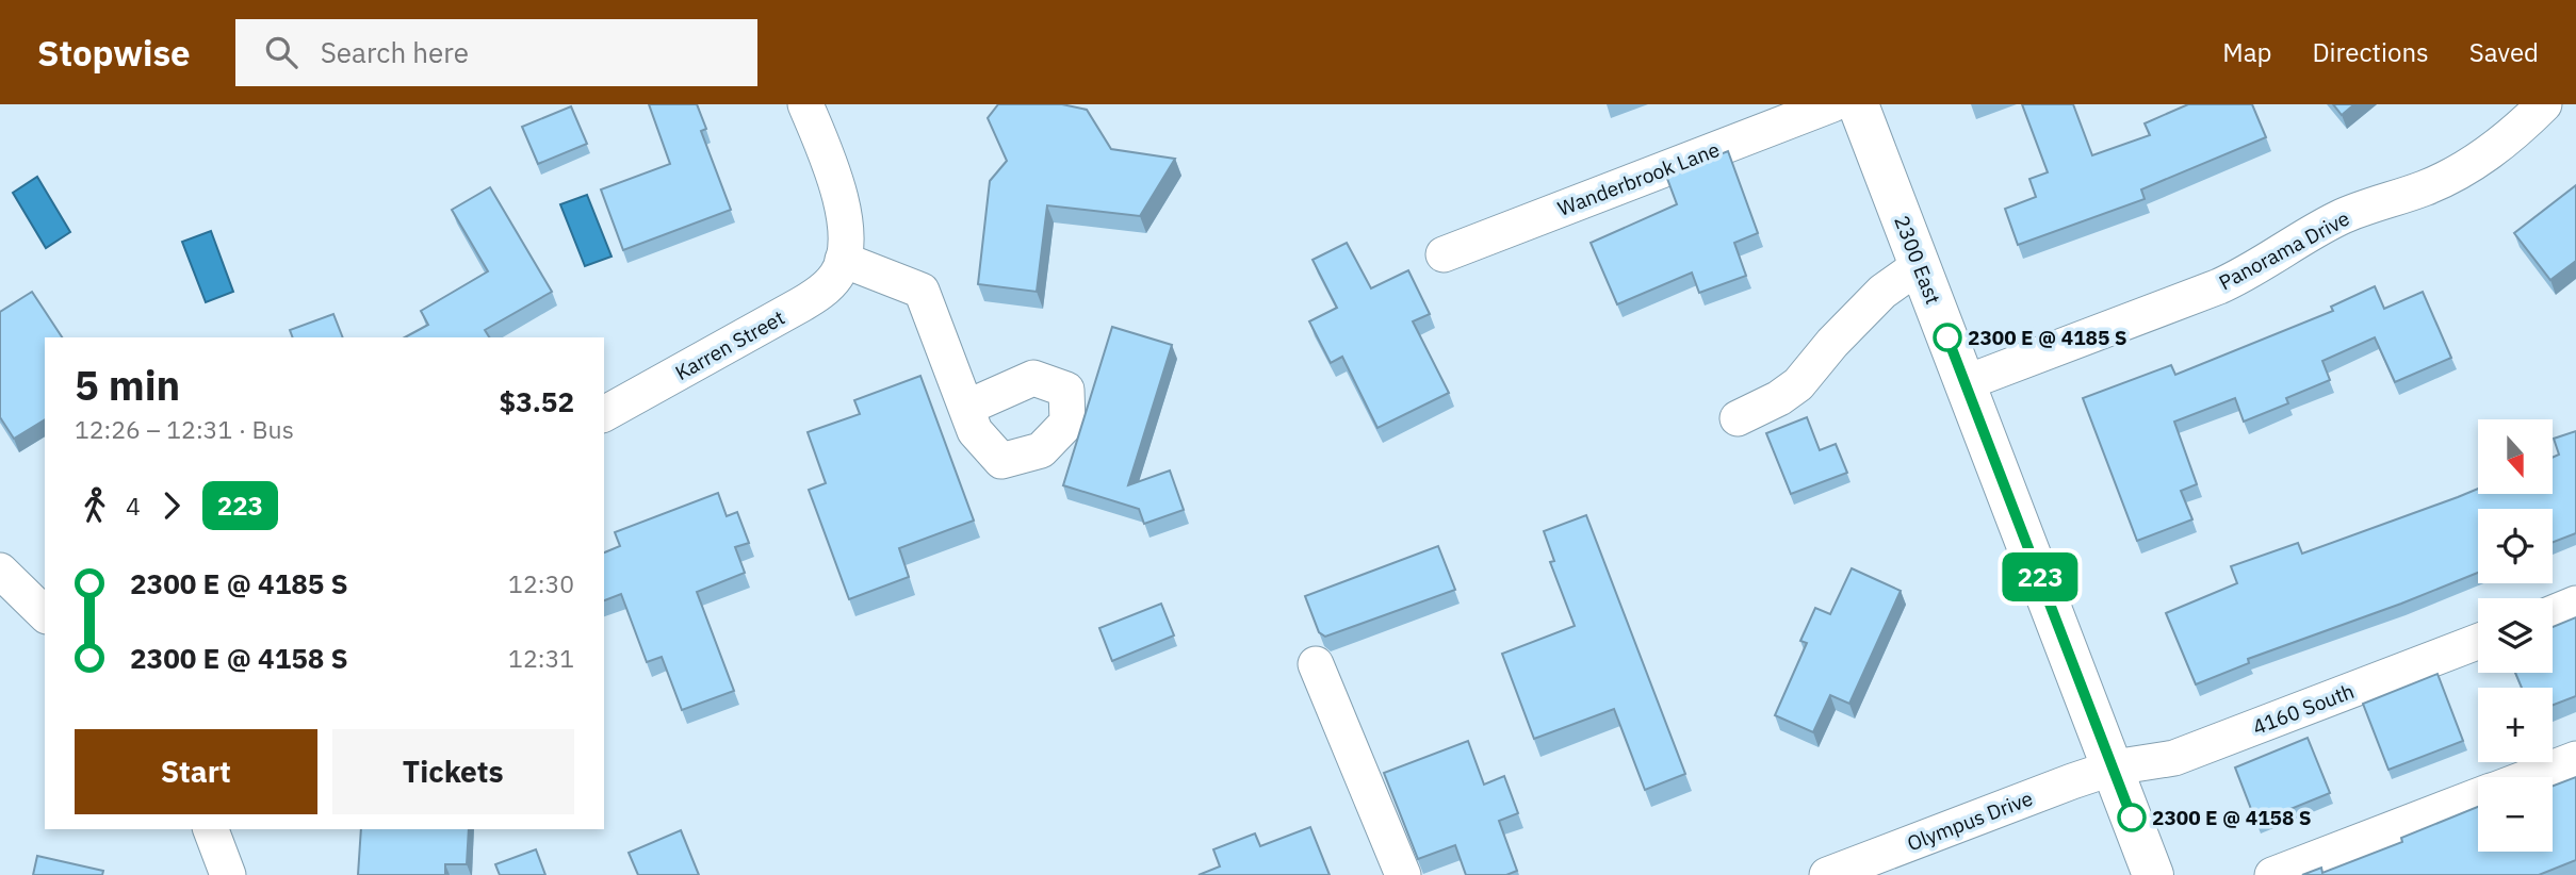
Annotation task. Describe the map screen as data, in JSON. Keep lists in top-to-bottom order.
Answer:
{
  "streets": {
    "main road": ["2300 East"],
    "street": [
      "Wanderbrook Lane",
      "Panorama Drive",
      "Karren Street",
      "4160 South",
      "Olympus Drive"
    ]
  },
  "crossings": [
    ["Panorama Drive", "2300 East"],
    ["2300 East", "4160 South"],
    ["2300 East", "Olympus Drive"],
    ["4160 South", "Olympus Drive"]
  ],
  "places": ["2300 E @ 4185 S", "2300 E @ 4158 S"],
  "lines": ["bus line 223"],
  "north": "bottom",
  "page": {
    "header": "Stopwise",
    "search": "Search here",
    "nav": ["Map", "Directions", "Saved"],
    "on_map": "223",
    "heading": ["5 min", "12:26 – 12:31 · Bus", "$3.52"],
    "map_buttons": ["+", "−"],
    "legs": ["4", "223"],
    "list": [
      {
        "name": "2300 E @ 4185 S",
        "value": "12:30"
      },
      {
        "name": "2300 E @ 4158 S",
        "value": "12:31"
      }
    ],
    "buttons": ["Start", "Tickets"]
  }
}
